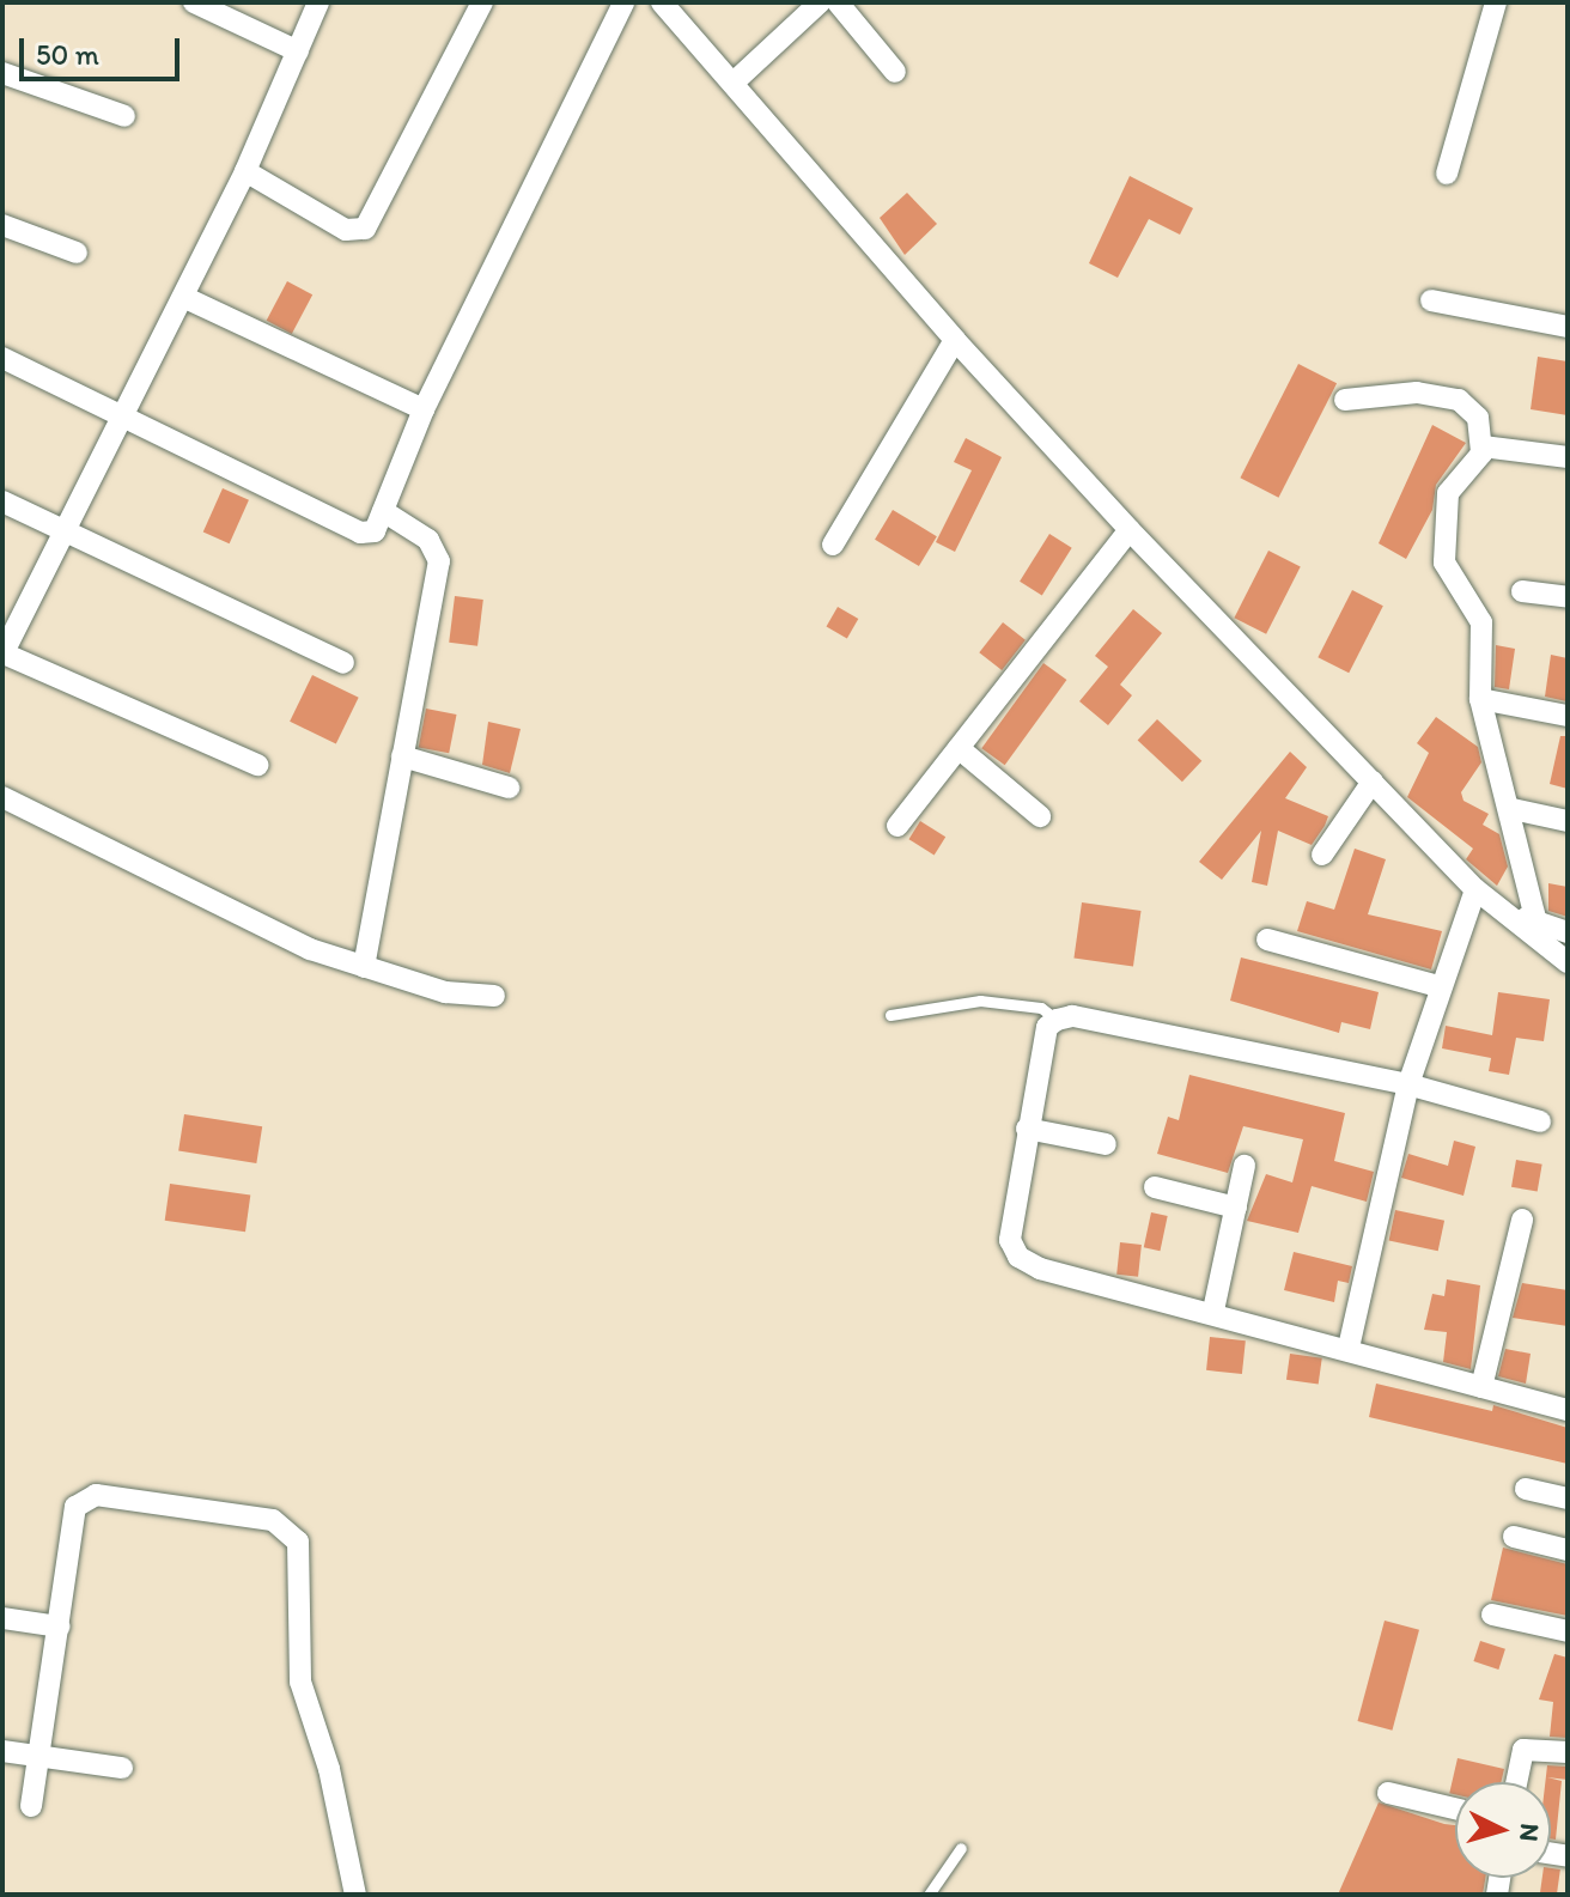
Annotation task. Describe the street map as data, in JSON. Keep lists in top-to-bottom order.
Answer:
{
  "scale_bar": "50 m",
  "north": "right"
}
